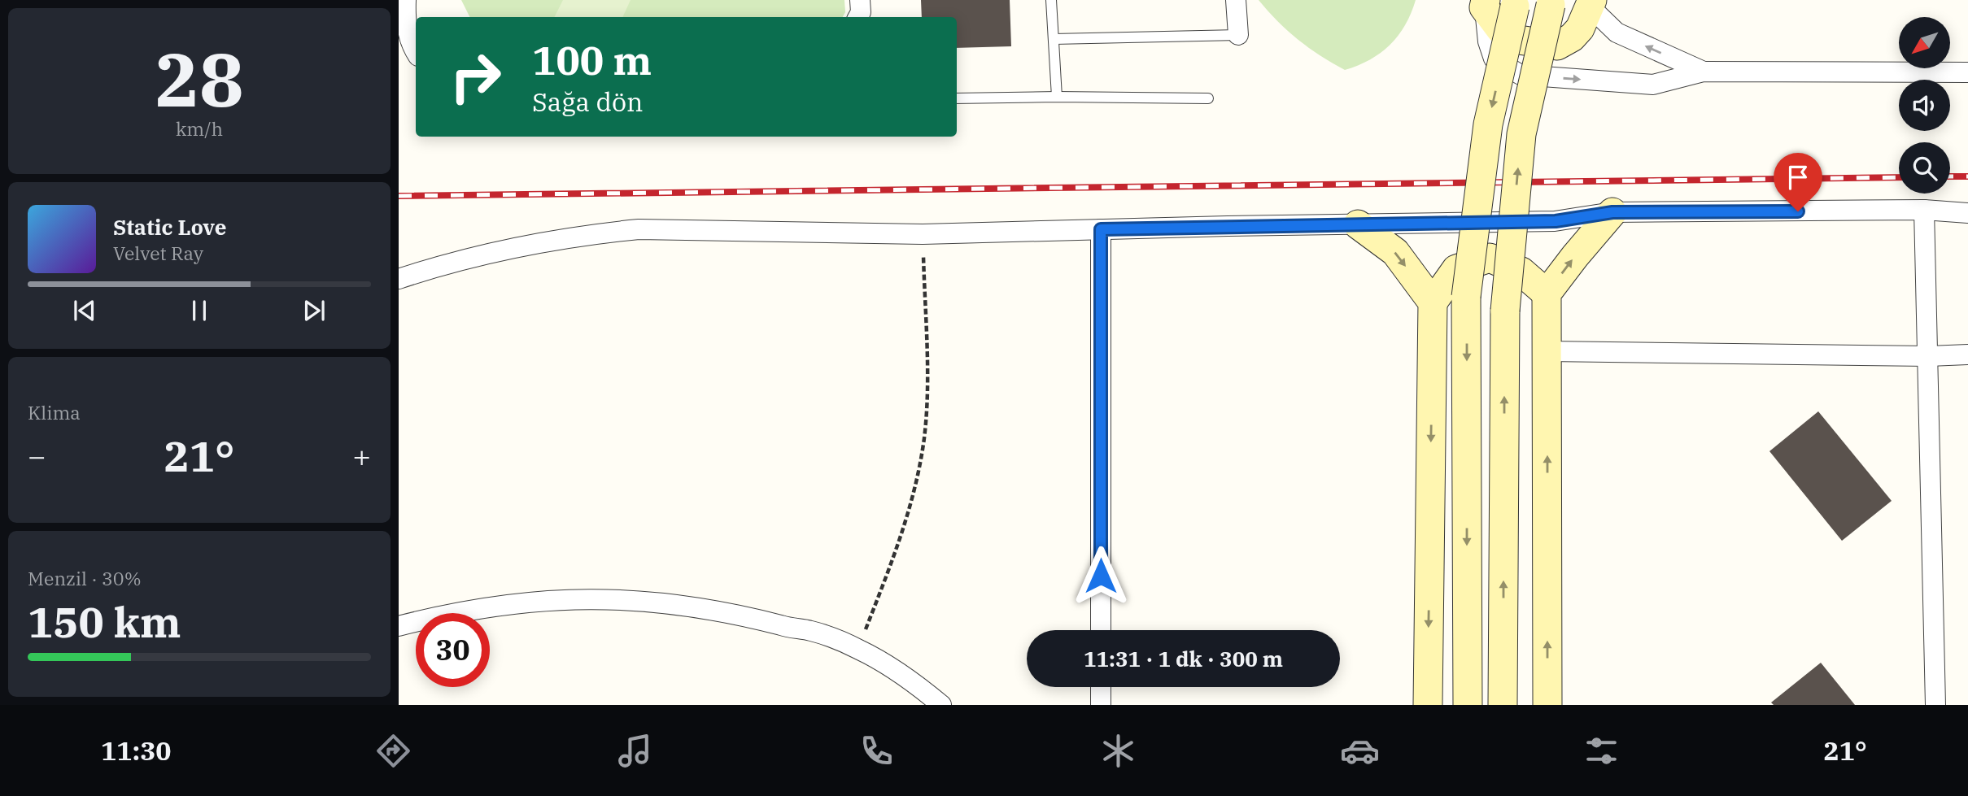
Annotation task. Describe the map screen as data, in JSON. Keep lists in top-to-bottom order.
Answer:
{
  "north": "bottom left",
  "page": {
    "tile": [
      ["28", "km/h"],
      "Klima",
      ["Menzil · 30%", "150 km"]
    ],
    "turn": ["100 m", "Sağa dön"],
    "song": ["Static Love", "Velvet Ray"],
    "heat": ["−", "21°", "+"],
    "limit": "30",
    "trip": "11:31 · 1 dk · 300 m",
    "tabs": ["11:30", "21°"]
  }
}
